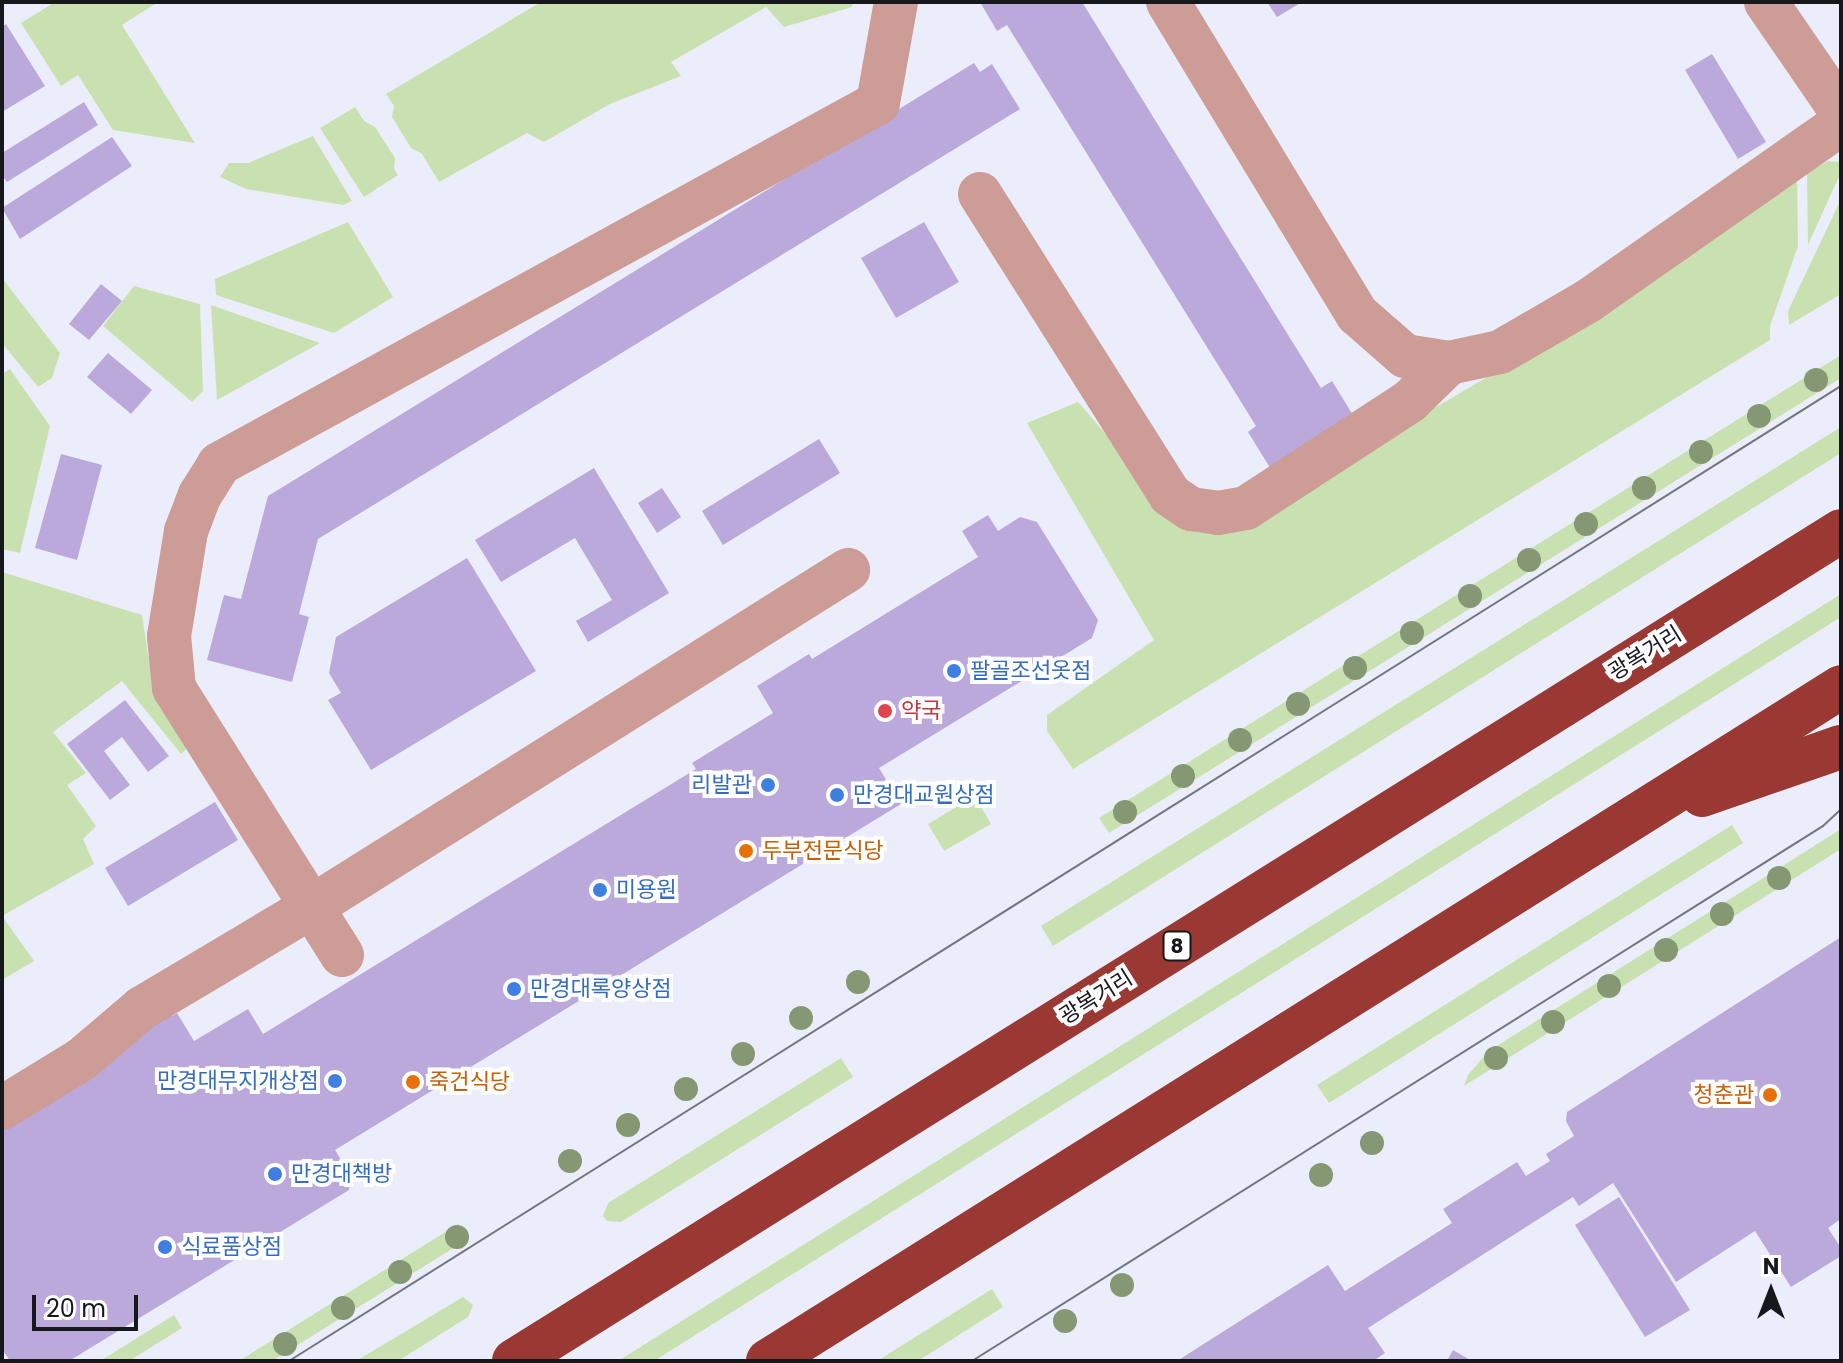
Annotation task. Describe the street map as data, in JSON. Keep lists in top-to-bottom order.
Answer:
{
  "streets": {
    "highway": ["광복거리", "8"]
  },
  "places": [
    "팔골조선옷점",
    "약국",
    "리발관",
    "만경대교원상점",
    "두부전문식당",
    "미용원",
    "만경대록양상점",
    "만경대무지개상점",
    "죽건식당",
    "청춘관",
    "만경대책방",
    "식료품상점"
  ],
  "scale_bar": "20 m",
  "north": "top"
}
